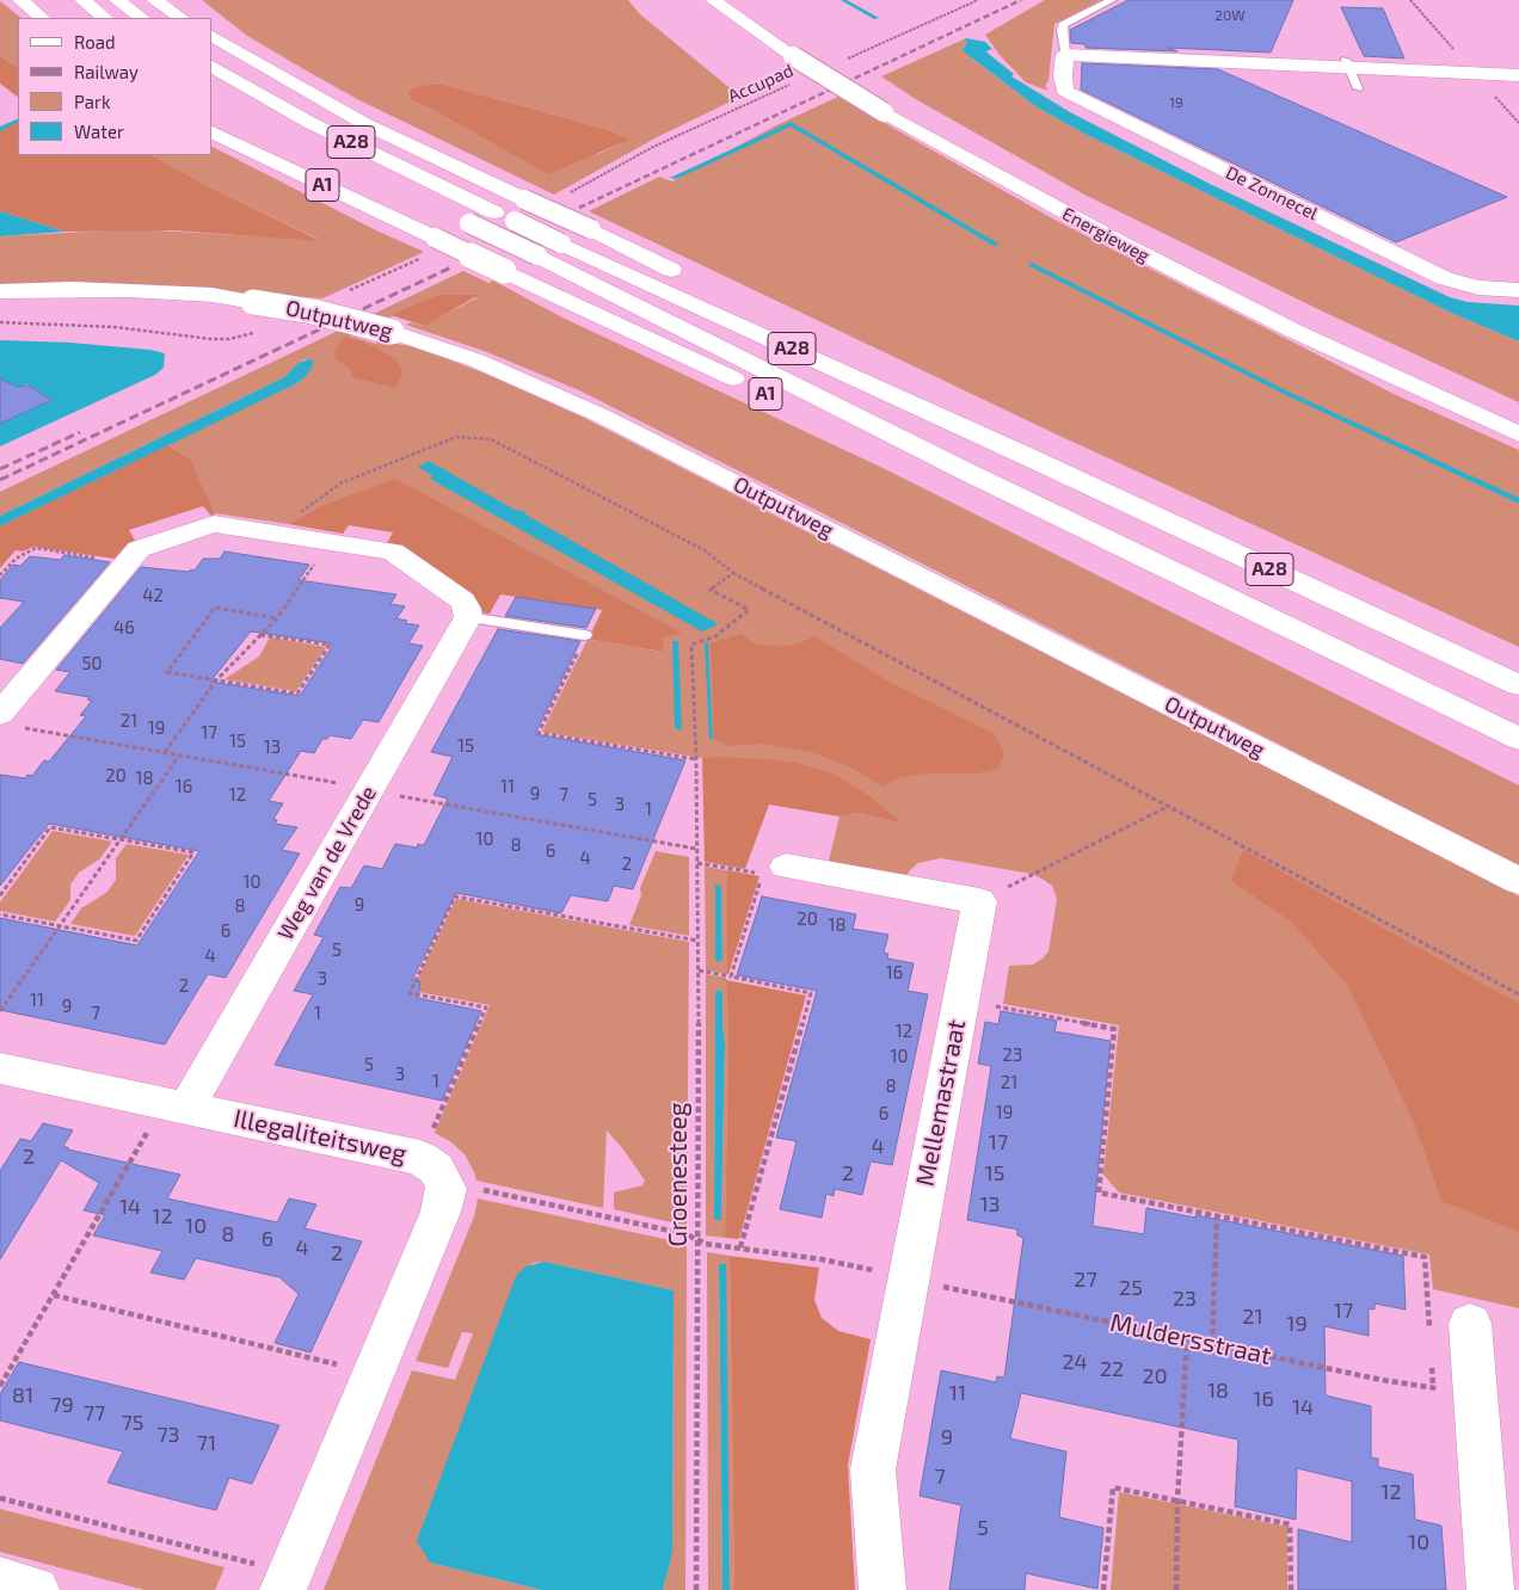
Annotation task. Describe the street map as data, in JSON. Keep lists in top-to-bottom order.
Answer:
{
  "streets": {
    "main road": [
      "A28",
      "A1",
      "De Zonnecel",
      "Energieweg",
      "Outputweg",
      "Weg van de Vrede",
      "Mellemastraat",
      "Illegaliteitsweg"
    ],
    "path": ["Accupad", "Groenesteeg", "Muldersstraat"]
  },
  "crossings": [
    ["A28", "A1"],
    ["Weg van de Vrede", "Illegaliteitsweg"],
    ["Mellemastraat", "Muldersstraat"],
    ["Illegaliteitsweg", "Muldersstraat"],
    ["Groenesteeg", "Muldersstraat"]
  ],
  "house_numbers": [
    "20W",
    "19",
    "42",
    "46",
    "50",
    "21",
    "19",
    "17",
    "15",
    "15",
    "13",
    "20",
    "18",
    "16",
    "11",
    "9",
    "12",
    "7",
    "5",
    "3",
    "1",
    "10",
    "8",
    "6",
    "4",
    "2",
    "10",
    "9",
    "8",
    "20",
    "18",
    "6",
    "5",
    "4",
    "16",
    "3",
    "2",
    "11",
    "9",
    "7",
    "1",
    "12",
    "23",
    "10",
    "5",
    "3",
    "1",
    "21",
    "8",
    "19",
    "6",
    "17",
    "4",
    "2",
    "2",
    "15",
    "13",
    "14",
    "12",
    "10",
    "8",
    "6",
    "4",
    "2",
    "27",
    "25",
    "23",
    "17",
    "21",
    "19",
    "24",
    "22",
    "20",
    "18",
    "11",
    "81",
    "16",
    "79",
    "14",
    "77",
    "75",
    "73",
    "9",
    "71",
    "7",
    "12",
    "5",
    "10"
  ],
  "legend": [
    "Road",
    "Railway",
    "Park",
    "Water"
  ]
}
